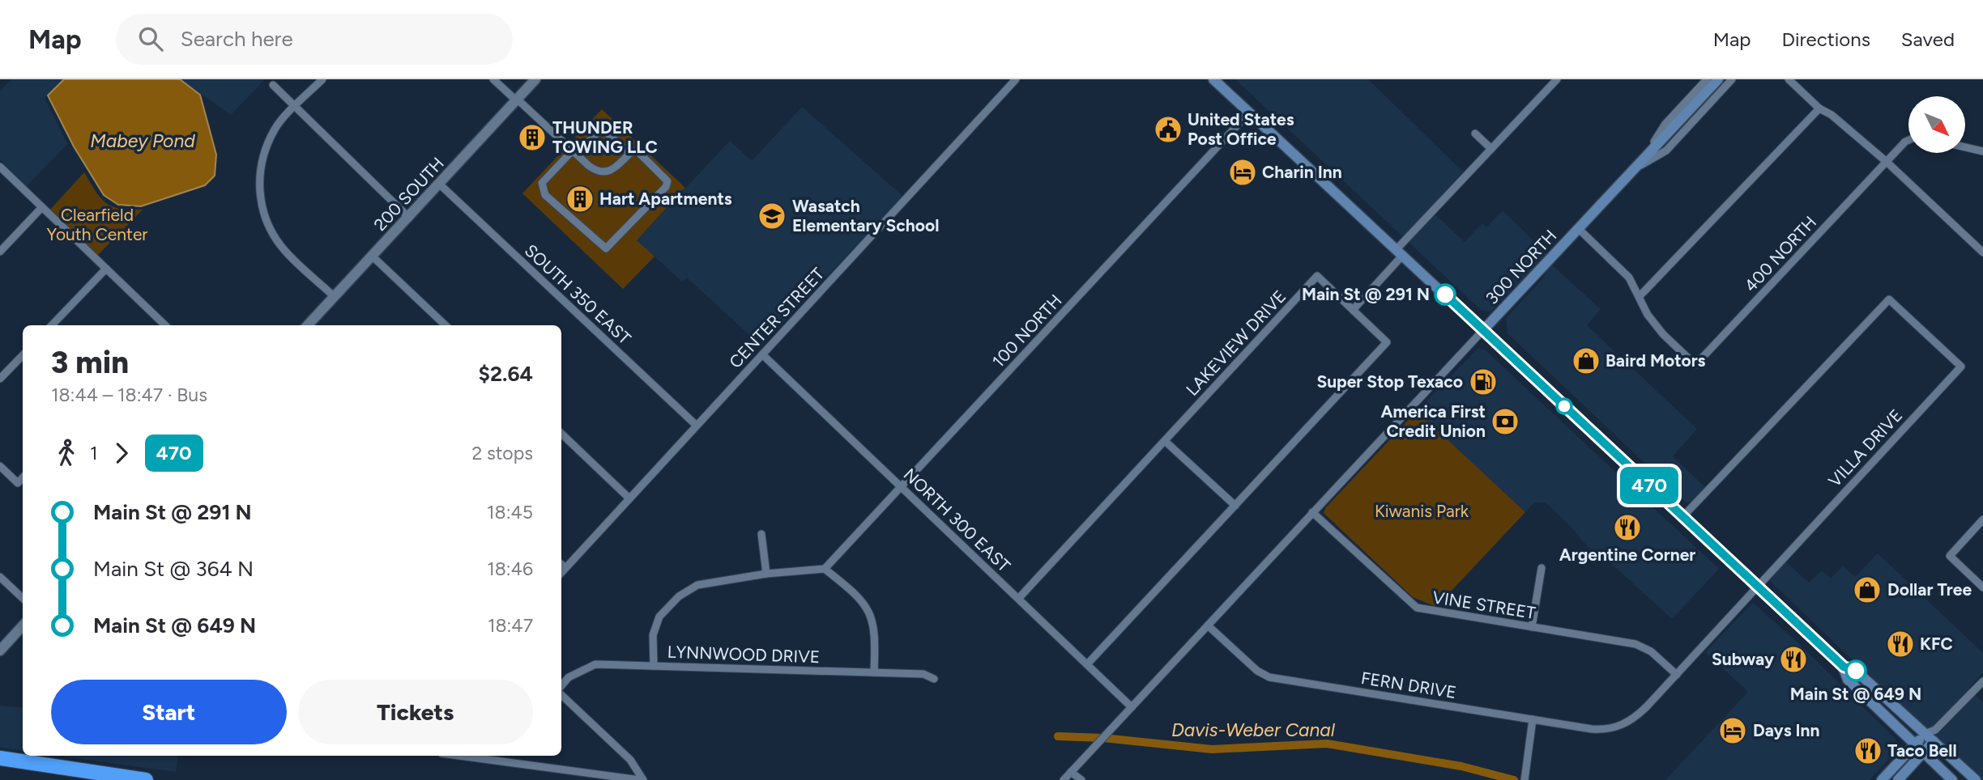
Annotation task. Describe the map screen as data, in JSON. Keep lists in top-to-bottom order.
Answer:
{
  "streets": {
    "main road": ["300 NORTH"],
    "street": [
      "200 SOUTH",
      "400 NORTH",
      "SOUTH 350 EAST",
      "CENTER STREET",
      "100 NORTH",
      "LAKEVIEW DRIVE",
      "VILLA DRIVE",
      "NORTH 300 EAST",
      "VINE STREET",
      "LYNNWOOD DRIVE",
      "FERN DRIVE"
    ]
  },
  "crossings": [
    ["200 SOUTH", "SOUTH 350 EAST"],
    ["300 NORTH", "NORTH 300 EAST"],
    ["300 NORTH", "VINE STREET"],
    ["300 NORTH", "FERN DRIVE"],
    ["SOUTH 350 EAST", "CENTER STREET"],
    ["CENTER STREET", "NORTH 300 EAST"],
    ["100 NORTH", "NORTH 300 EAST"],
    ["LAKEVIEW DRIVE", "NORTH 300 EAST"],
    ["VINE STREET", "FERN DRIVE"]
  ],
  "water": ["Mabey Pond", "Davis-Weber Canal"],
  "parks": ["Clearfield Youth Center", "Kiwanis Park"],
  "places": {
    "public building": ["United States Post Office"],
    "building": ["THUNDER TOWING LLC", "Hart Apartments"],
    "hotel": ["Charin Inn", "Days Inn"],
    "school or university": ["Wasatch Elementary School"],
    "other": ["Main St @ 291 N", "Main St @ 649 N"],
    "shop": ["Baird Motors", "Dollar Tree"],
    "fuel station": ["Super Stop Texaco"],
    "bank": ["America First Credit Union"],
    "restaurant": [
      "Argentine Corner",
      "KFC",
      "Subway",
      "Taco Bell"
    ]
  },
  "lines": ["bus line 470"],
  "north": "bottom right",
  "page": {
    "header": "Map",
    "search": "Search here",
    "nav": ["Map", "Directions", "Saved"],
    "on_map": "470",
    "heading": ["3 min", "18:44 – 18:47 · Bus", "$2.64"],
    "legs": ["1", "470", "2 stops"],
    "list": [
      {
        "name": "Main St @ 291 N",
        "value": "18:45"
      },
      {
        "name": "Main St @ 364 N",
        "value": "18:46"
      },
      {
        "name": "Main St @ 649 N",
        "value": "18:47"
      }
    ],
    "buttons": ["Start", "Tickets"]
  }
}
